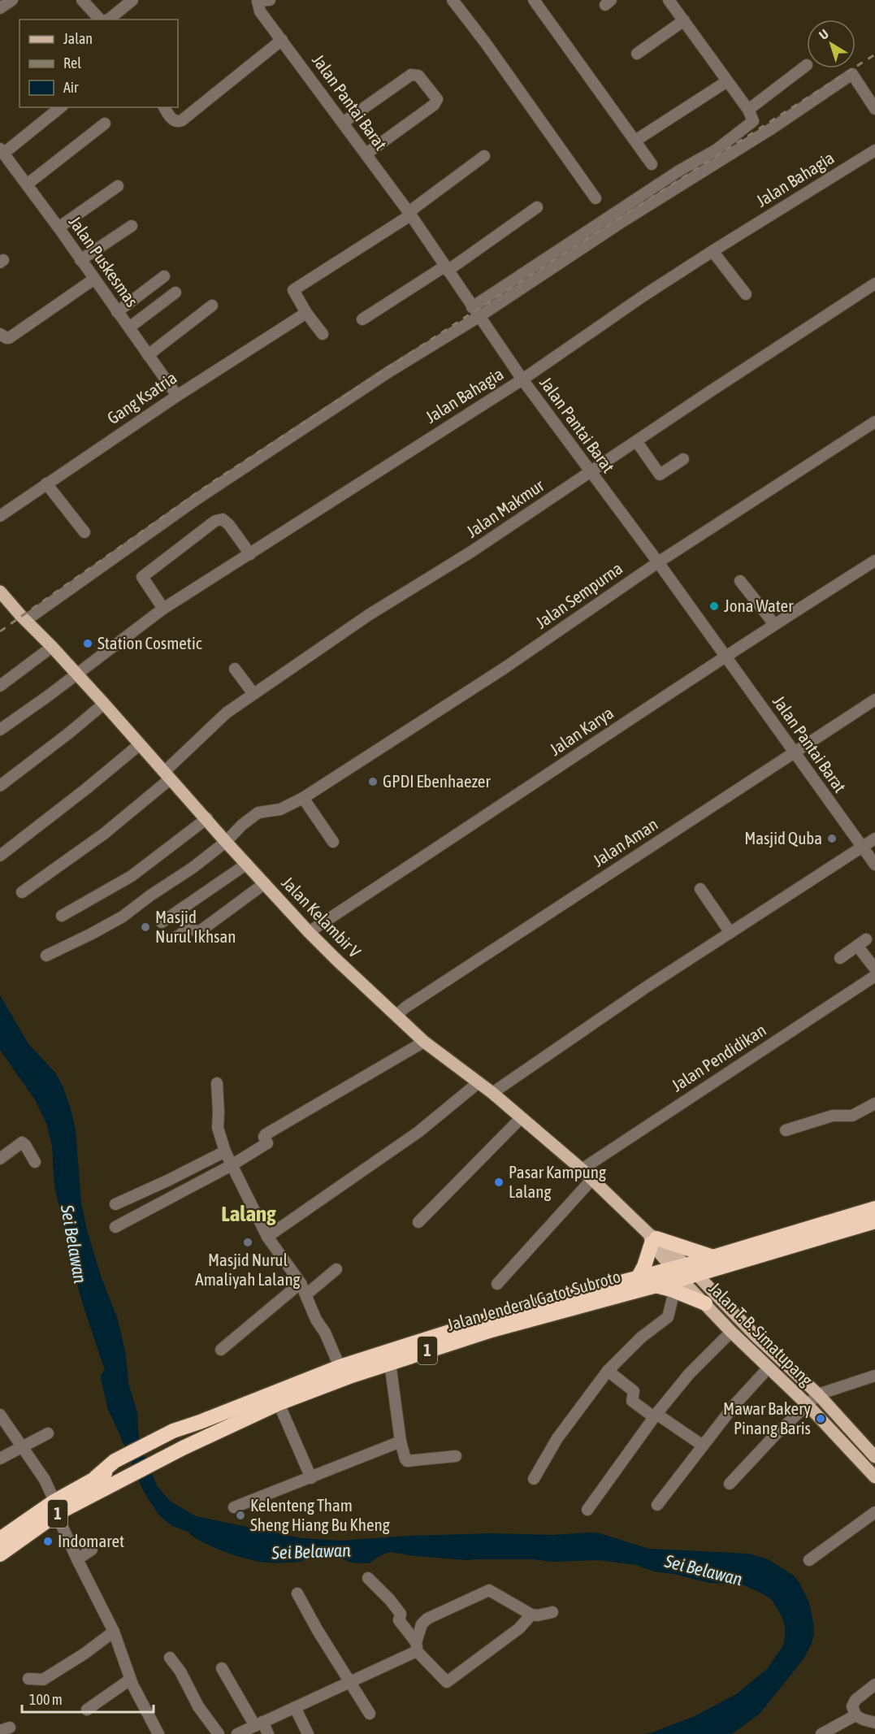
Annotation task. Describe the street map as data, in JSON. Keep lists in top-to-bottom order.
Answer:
{
  "streets": {
    "highway": ["Jalan Jenderal Gatot Subroto", "1"],
    "main road": ["Jalan Kelambir V", "Jalan T. B. Simatupang"],
    "street": [
      "Jalan Pantai Barat",
      "Jalan Bahagia",
      "Jalan Puskesmas",
      "Gang Ksatria",
      "Jalan Makmur",
      "Jalan Sempurna",
      "Jalan Karya",
      "Jalan Aman",
      "Jalan Pendidikan"
    ]
  },
  "crossings": [
    ["Jalan Pantai Barat", "Jalan Bahagia"],
    ["Jalan Pantai Barat", "Jalan Makmur"],
    ["Jalan Pantai Barat", "Jalan Sempurna"],
    ["Jalan Pantai Barat", "Jalan Karya"],
    ["Jalan Pantai Barat", "Jalan Aman"],
    ["Jalan Bahagia", "Jalan Kelambir V"],
    ["Jalan Puskesmas", "Gang Ksatria"],
    ["Jalan Makmur", "Jalan Kelambir V"],
    ["Jalan Sempurna", "Jalan Kelambir V"],
    ["Jalan Karya", "Jalan Kelambir V"],
    ["Jalan Aman", "Jalan Kelambir V"],
    ["Jalan Kelambir V", "Jalan Pendidikan"],
    ["Jalan Kelambir V", "Jalan Jenderal Gatot Subroto"],
    ["Jalan Kelambir V", "Jalan T. B. Simatupang"],
    ["Jalan Jenderal Gatot Subroto", "Jalan T. B. Simatupang"],
    ["Jalan Jenderal Gatot Subroto", "1"]
  ],
  "districts": ["Lalang"],
  "water": ["Sei Belawan"],
  "places": [
    "Jona Water",
    "Station Cosmetic",
    "GPDI Ebenhaezer",
    "Masjid Quba",
    "Masjid Nurul Ikhsan",
    "Pasar Kampung Lalang",
    "Masjid Nurul Amaliyah Lalang",
    "Mawar Bakery Pinang Baris",
    "Kelenteng Tham Sheng Hiang Bu Kheng",
    "Indomaret"
  ],
  "legend": ["Jalan", "Rel", "Air"],
  "scale_bar": "100 m",
  "north": "top left"
}
